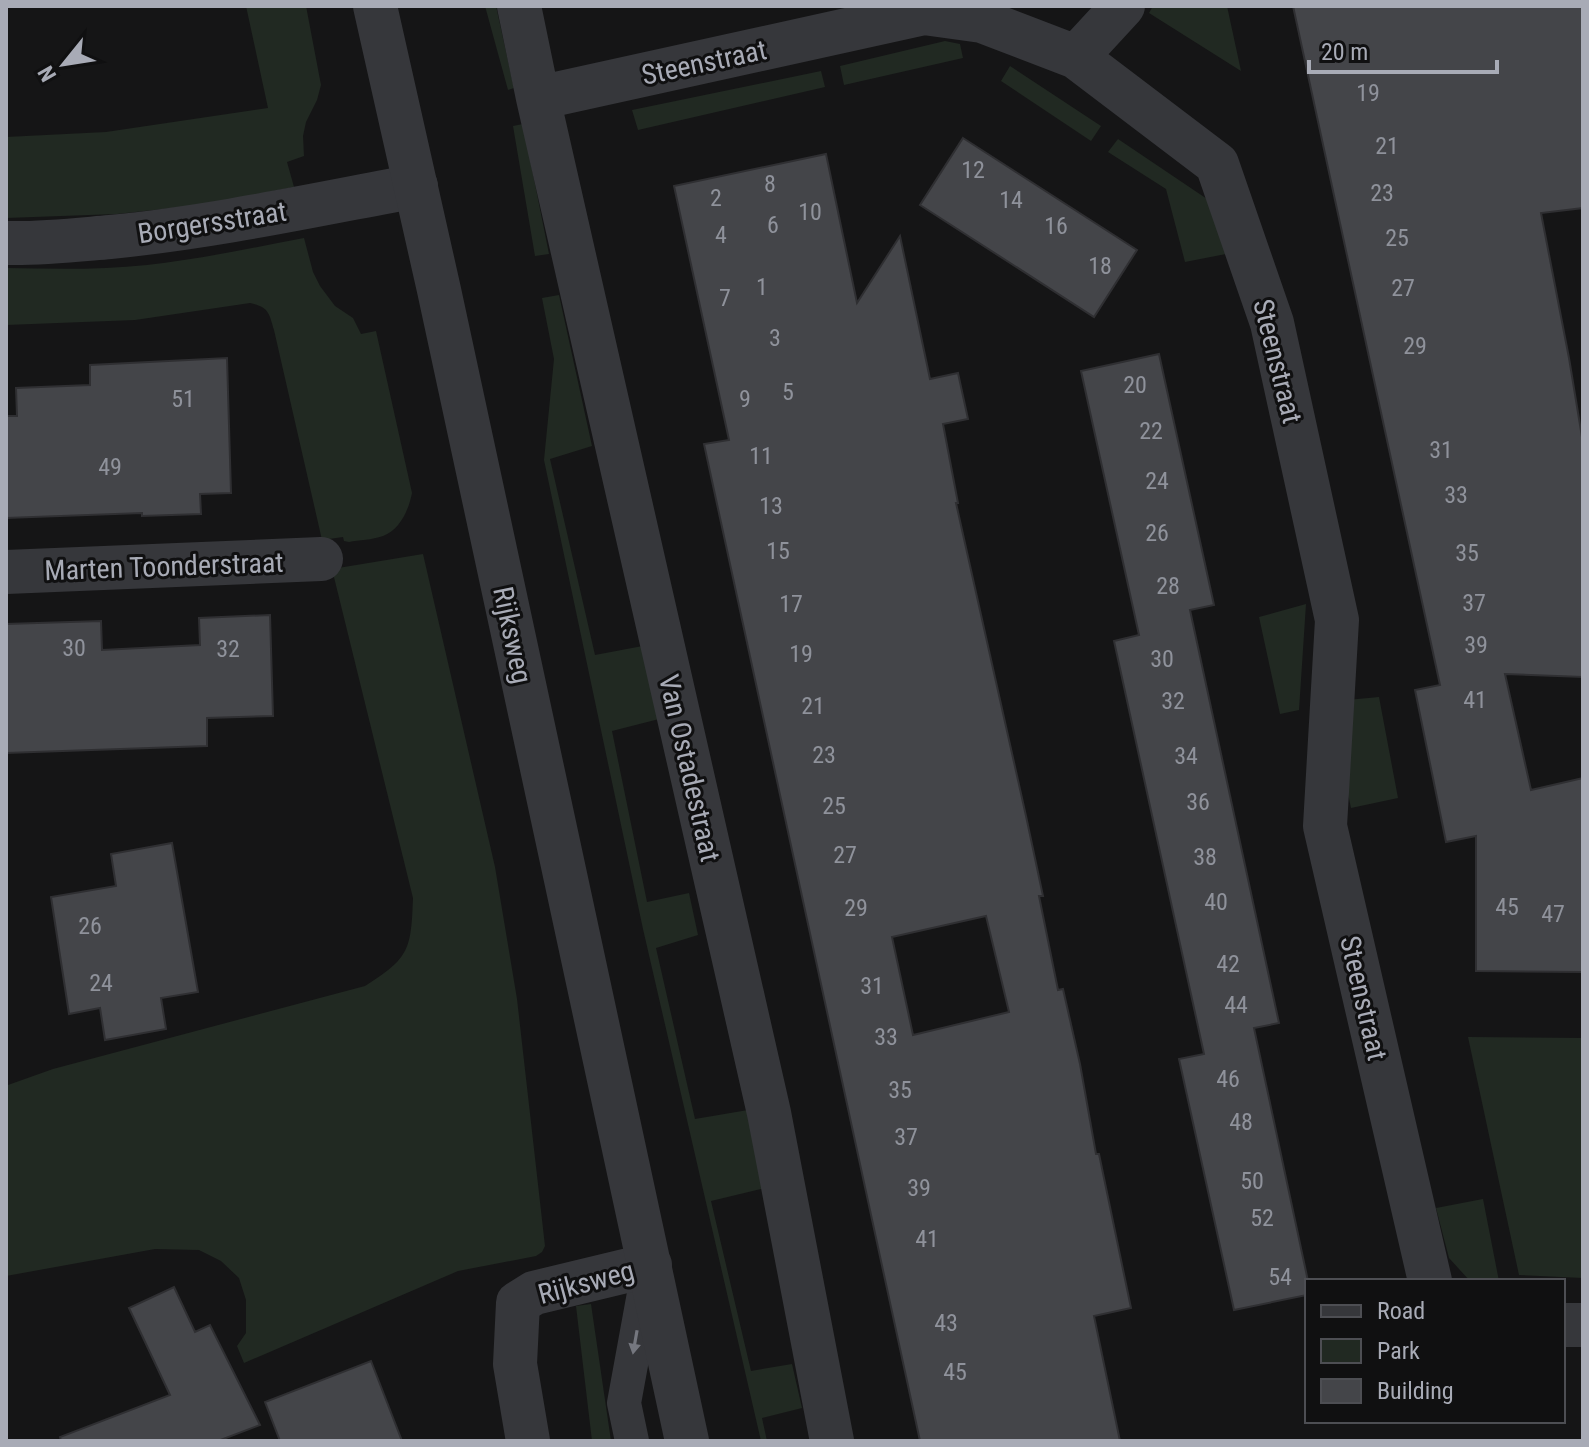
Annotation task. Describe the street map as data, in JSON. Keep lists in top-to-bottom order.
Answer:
{
  "streets": {
    "street": [
      "Steenstraat",
      "Borgersstraat",
      "Marten Toonderstraat",
      "Rijksweg",
      "Van Ostadestraat"
    ]
  },
  "crossings": [
    ["Steenstraat", "Van Ostadestraat"],
    ["Borgersstraat", "Rijksweg"]
  ],
  "house_numbers": [
    "19",
    "21",
    "12",
    "8",
    "23",
    "2",
    "14",
    "10",
    "6",
    "16",
    "4",
    "25",
    "18",
    "1",
    "27",
    "7",
    "3",
    "29",
    "20",
    "5",
    "51",
    "9",
    "22",
    "31",
    "11",
    "49",
    "24",
    "33",
    "13",
    "26",
    "15",
    "35",
    "28",
    "37",
    "17",
    "39",
    "30",
    "32",
    "19",
    "30",
    "41",
    "32",
    "21",
    "23",
    "34",
    "36",
    "25",
    "27",
    "38",
    "40",
    "45",
    "29",
    "47",
    "26",
    "42",
    "24",
    "31",
    "44",
    "33",
    "46",
    "35",
    "48",
    "37",
    "50",
    "39",
    "52",
    "41",
    "54",
    "43",
    "45"
  ],
  "legend": ["Road", "Park", "Building"],
  "scale_bar": "20 m",
  "north": "bottom left"
}
